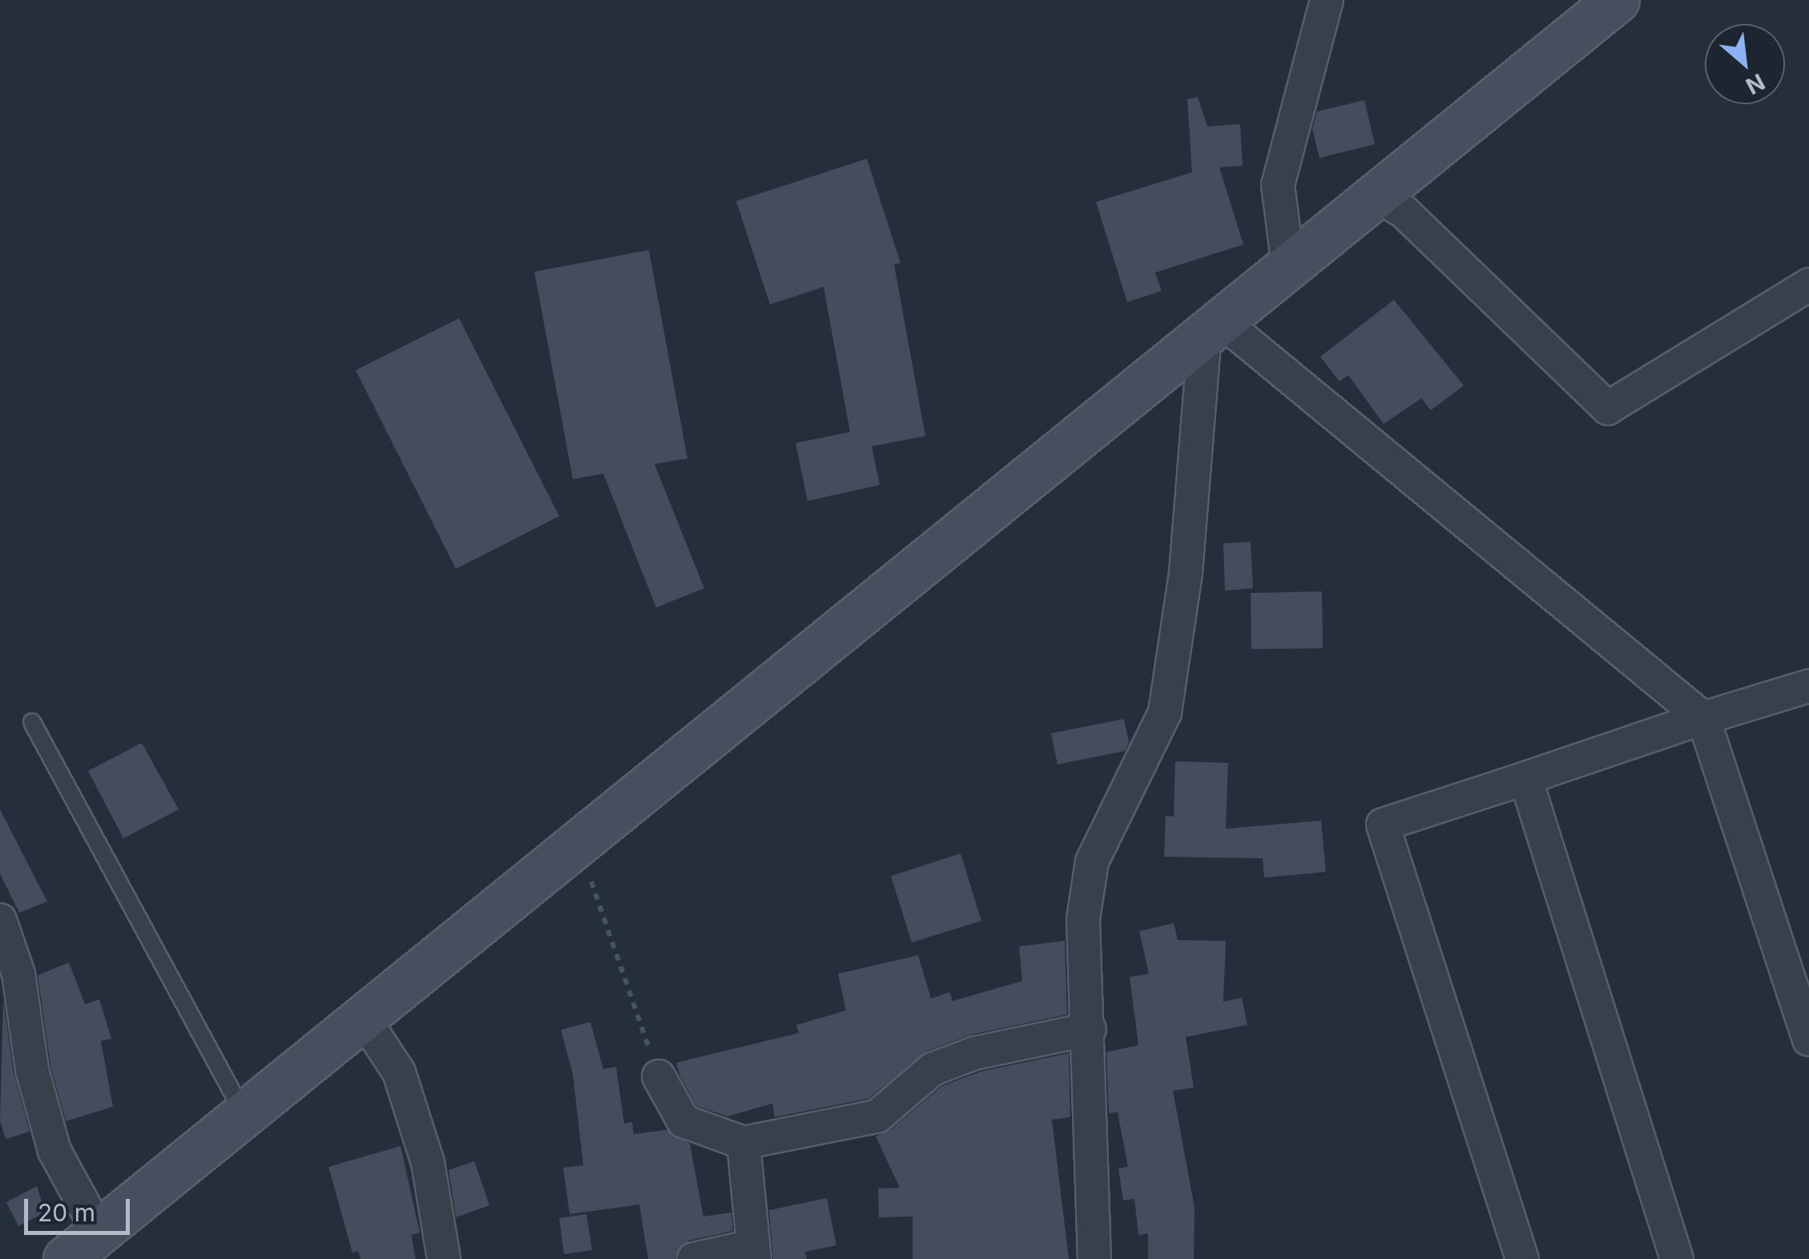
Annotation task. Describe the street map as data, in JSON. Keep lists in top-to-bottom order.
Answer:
{
  "scale_bar": "20 m",
  "north": "bottom right"
}
